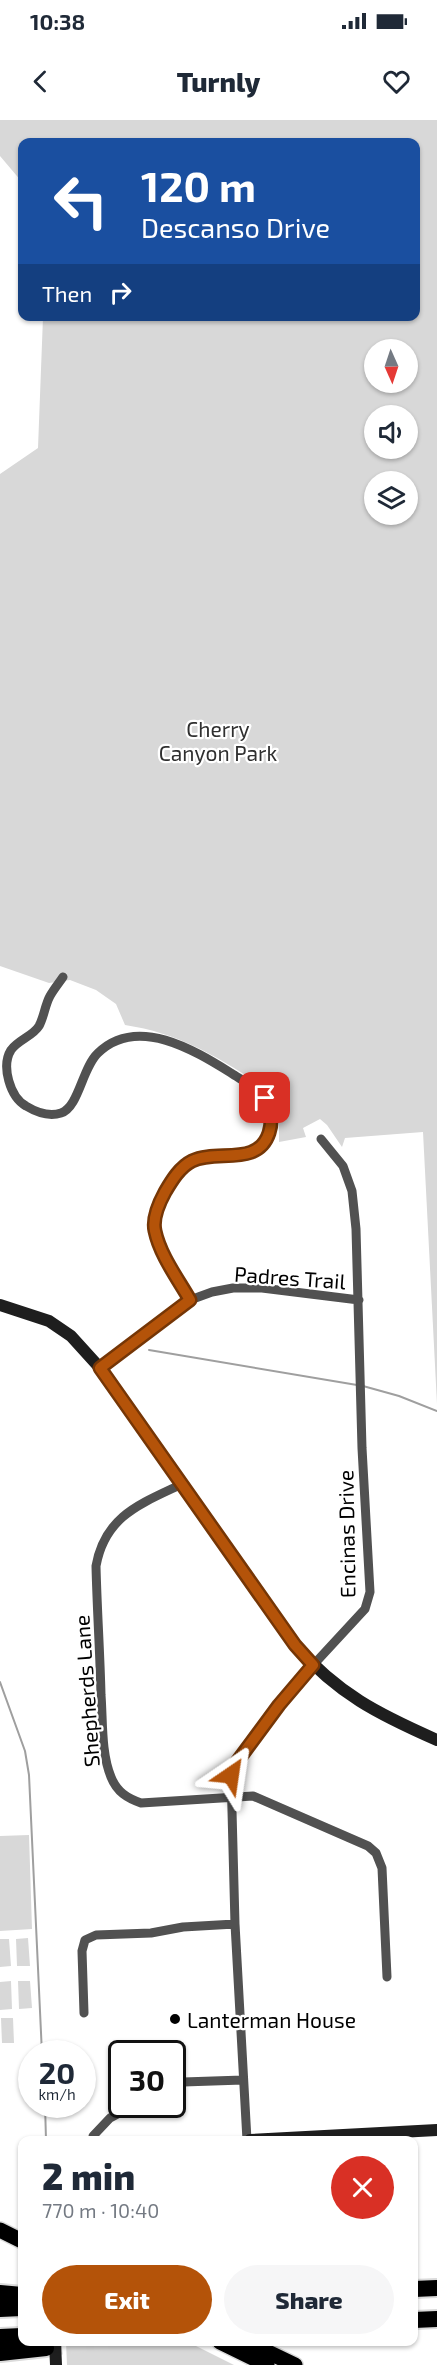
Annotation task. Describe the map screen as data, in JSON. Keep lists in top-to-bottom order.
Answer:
{
  "streets": {
    "street": ["Padres Trail", "Encinas Drive", "Shepherds Lane"]
  },
  "crossings": [
    ["Padres Trail", "Encinas Drive"],
    ["Encinas Drive", "Shepherds Lane"]
  ],
  "parks": ["Cherry Canyon Park"],
  "places": ["Lanterman House"],
  "north": "bottom",
  "page": {
    "status": "10:38",
    "header": "Turnly",
    "turn": ["120 m", "Descanso Drive"],
    "then": "Then",
    "speed": "20 km/h",
    "limit": "30",
    "heading": ["2 min", "770 m · 10:40"],
    "buttons": ["Exit", "Share"]
  }
}
